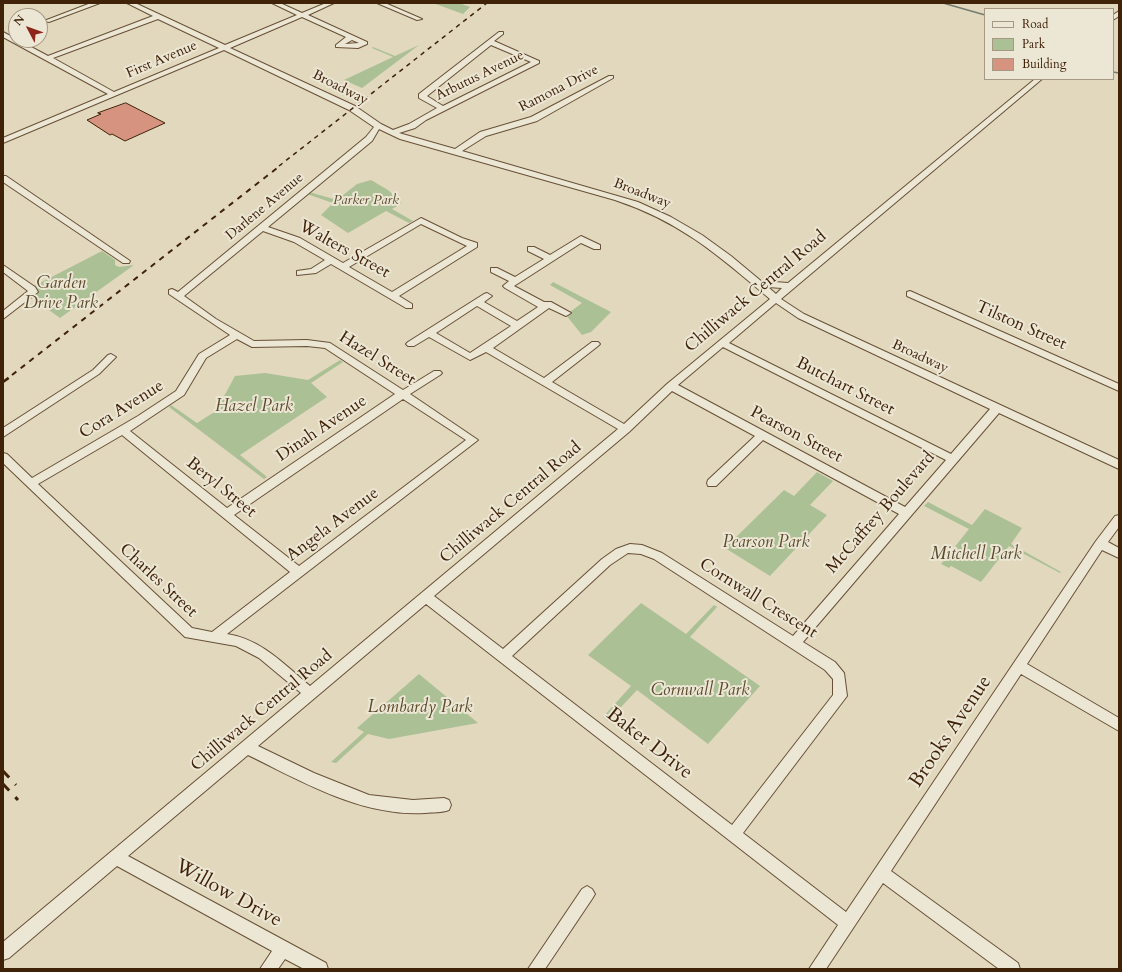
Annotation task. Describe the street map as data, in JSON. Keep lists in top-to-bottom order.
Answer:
{
  "streets": {
    "street": [
      "First Avenue",
      "Arbutus Avenue",
      "Broadway",
      "Ramona Drive",
      "Darlene Avenue",
      "Walters Street",
      "Chilliwack Central Road",
      "Tilston Street",
      "Hazel Street",
      "Butchart Street",
      "Cora Avenue",
      "Dinah Avenue",
      "Pearson Street",
      "Beryl Street",
      "McCaffrey Boulevard",
      "Angela Avenue",
      "Charles Street",
      "Cornwall Crescent",
      "Brooks Avenue",
      "Baker Drive",
      "Willow Drive"
    ]
  },
  "crossings": [
    ["First Avenue", "Broadway"],
    ["Arbutus Avenue", "Broadway"],
    ["Arbutus Avenue", "Darlene Avenue"],
    ["Broadway", "Ramona Drive"],
    ["Broadway", "Darlene Avenue"],
    ["Broadway", "Chilliwack Central Road"],
    ["Broadway", "McCaffrey Boulevard"],
    ["Darlene Avenue", "Walters Street"],
    ["Darlene Avenue", "Hazel Street"],
    ["Chilliwack Central Road", "Butchart Street"],
    ["Chilliwack Central Road", "Pearson Street"],
    ["Chilliwack Central Road", "Charles Street"],
    ["Chilliwack Central Road", "Baker Drive"],
    ["Chilliwack Central Road", "Willow Drive"],
    ["Hazel Street", "Cora Avenue"],
    ["Hazel Street", "Dinah Avenue"],
    ["Hazel Street", "Angela Avenue"],
    ["Butchart Street", "McCaffrey Boulevard"],
    ["Cora Avenue", "Beryl Street"],
    ["Cora Avenue", "Charles Street"],
    ["Dinah Avenue", "Beryl Street"],
    ["Pearson Street", "McCaffrey Boulevard"],
    ["Beryl Street", "Angela Avenue"],
    ["McCaffrey Boulevard", "Cornwall Crescent"],
    ["Angela Avenue", "Charles Street"],
    ["Cornwall Crescent", "Baker Drive"],
    ["Brooks Avenue", "Baker Drive"]
  ],
  "parks": [
    "Parker Park",
    "Garden Drive Park",
    "Hazel Park",
    "Pearson Park",
    "Mitchell Park",
    "Cornwall Park",
    "Lombardy Park"
  ],
  "legend": ["Road", "Park", "Building"],
  "north": "top left"
}
